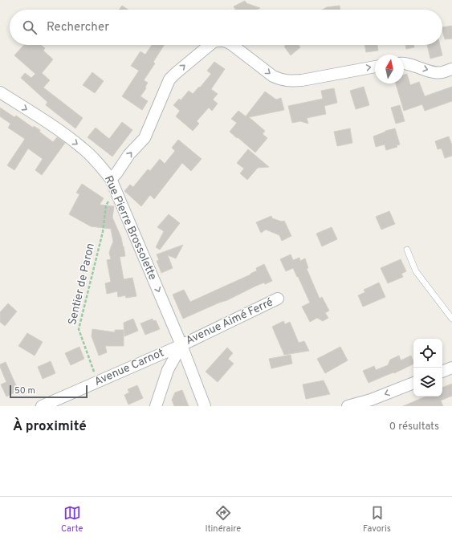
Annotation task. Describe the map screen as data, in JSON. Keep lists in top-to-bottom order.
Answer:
{
  "streets": {
    "street": ["Rue Pierre Brossolette", "Avenue Aimé Ferré", "Avenue Carnot"],
    "path": ["Sentier de Paron"]
  },
  "crossings": [
    ["Rue Pierre Brossolette", "Sentier de Paron"],
    ["Rue Pierre Brossolette", "Avenue Aimé Ferré"],
    ["Rue Pierre Brossolette", "Avenue Carnot"],
    ["Sentier de Paron", "Avenue Carnot"],
    ["Avenue Aimé Ferré", "Avenue Carnot"]
  ],
  "one_way": ["Rue Pierre Brossolette"],
  "scale_bar": "50 m",
  "north": "top",
  "page": {
    "search": "Rechercher",
    "scale": "50 m",
    "heading": ["À proximité", "0 résultats"],
    "nav": ["Carte", "Itinéraire", "Favoris"]
  }
}
